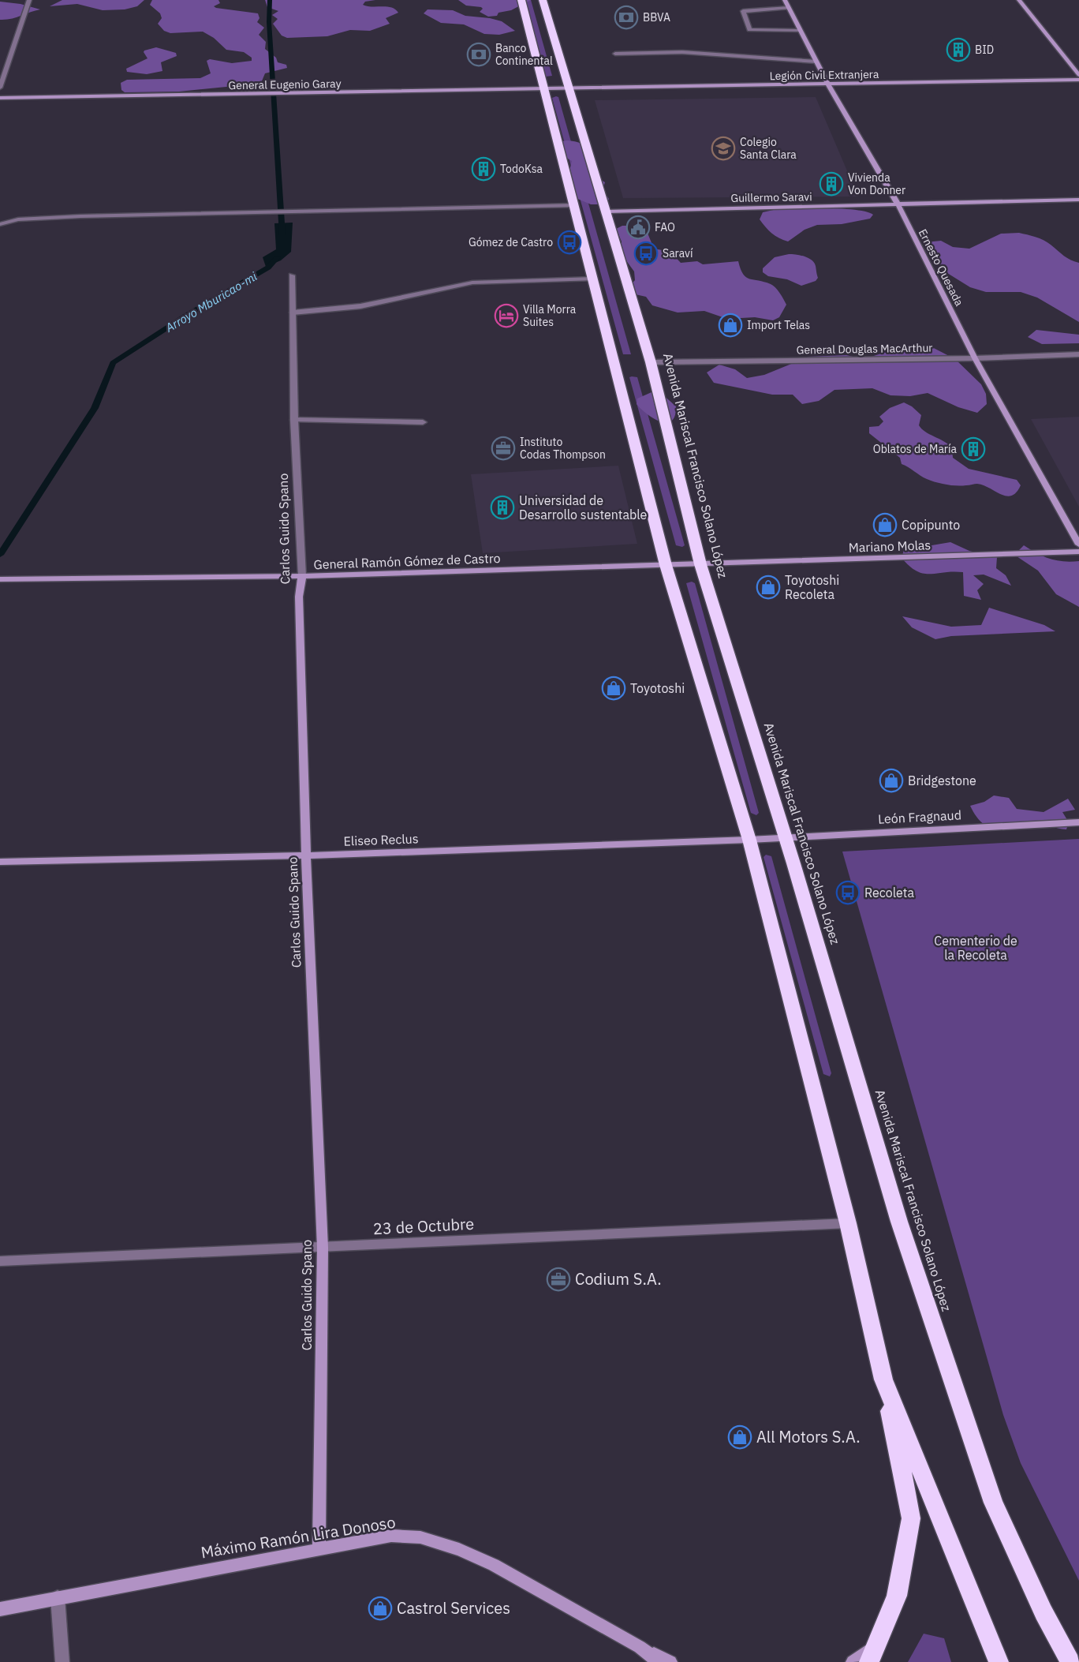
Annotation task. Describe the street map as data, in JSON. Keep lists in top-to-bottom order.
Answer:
{
  "streets": {
    "highway": ["Avenida Mariscal Francisco Solano López"],
    "street": [
      "Legión Civil Extranjera",
      "General Eugenio Garay",
      "Guillermo Saravi",
      "Ernesto Quesada",
      "General Douglas MacArthur",
      "Carlos Guido Spano",
      "Mariano Molas",
      "General Ramón Gómez de Castro",
      "León Fragnaud",
      "Eliseo Reclus",
      "23 de Octubre",
      "Máximo Ramón Lira Donoso"
    ]
  },
  "crossings": [
    ["Legión Civil Extranjera", "General Eugenio Garay"],
    ["Legión Civil Extranjera", "Ernesto Quesada"],
    ["Legión Civil Extranjera", "Avenida Mariscal Francisco Solano López"],
    ["General Eugenio Garay", "Avenida Mariscal Francisco Solano López"],
    ["Guillermo Saravi", "Ernesto Quesada"],
    ["Guillermo Saravi", "Avenida Mariscal Francisco Solano López"],
    ["Ernesto Quesada", "General Douglas MacArthur"],
    ["General Douglas MacArthur", "Avenida Mariscal Francisco Solano López"],
    ["Avenida Mariscal Francisco Solano López", "Mariano Molas"],
    ["Avenida Mariscal Francisco Solano López", "General Ramón Gómez de Castro"],
    ["Avenida Mariscal Francisco Solano López", "León Fragnaud"],
    ["Carlos Guido Spano", "General Ramón Gómez de Castro"],
    ["Carlos Guido Spano", "Eliseo Reclus"],
    ["Carlos Guido Spano", "23 de Octubre"],
    ["Carlos Guido Spano", "Máximo Ramón Lira Donoso"],
    ["Mariano Molas", "General Ramón Gómez de Castro"],
    ["León Fragnaud", "Eliseo Reclus"]
  ],
  "water": ["Arroyo Mburicao-mi"],
  "parks": ["Cementerio de la Recoleta"],
  "places": {
    "bank": ["BBVA", "Banco Continental"],
    "building": [
      "BID",
      "TodoKsa",
      "Vivienda Von Donner",
      "Oblatos de María",
      "Universidad de Desarrollo sustentable"
    ],
    "school or university": ["Colegio Santa Clara"],
    "public building": ["FAO"],
    "bus stop": ["Gómez de Castro", "Saraví", "Recoleta"],
    "hotel": ["Villa Morra Suites"],
    "shop": [
      "Import Telas",
      "Copipunto",
      "Toyotoshi Recoleta",
      "Toyotoshi",
      "Bridgestone",
      "All Motors S.A.",
      "Castrol Services"
    ],
    "office": ["Instituto Codas Thompson", "Codium S.A."]
  }
}
